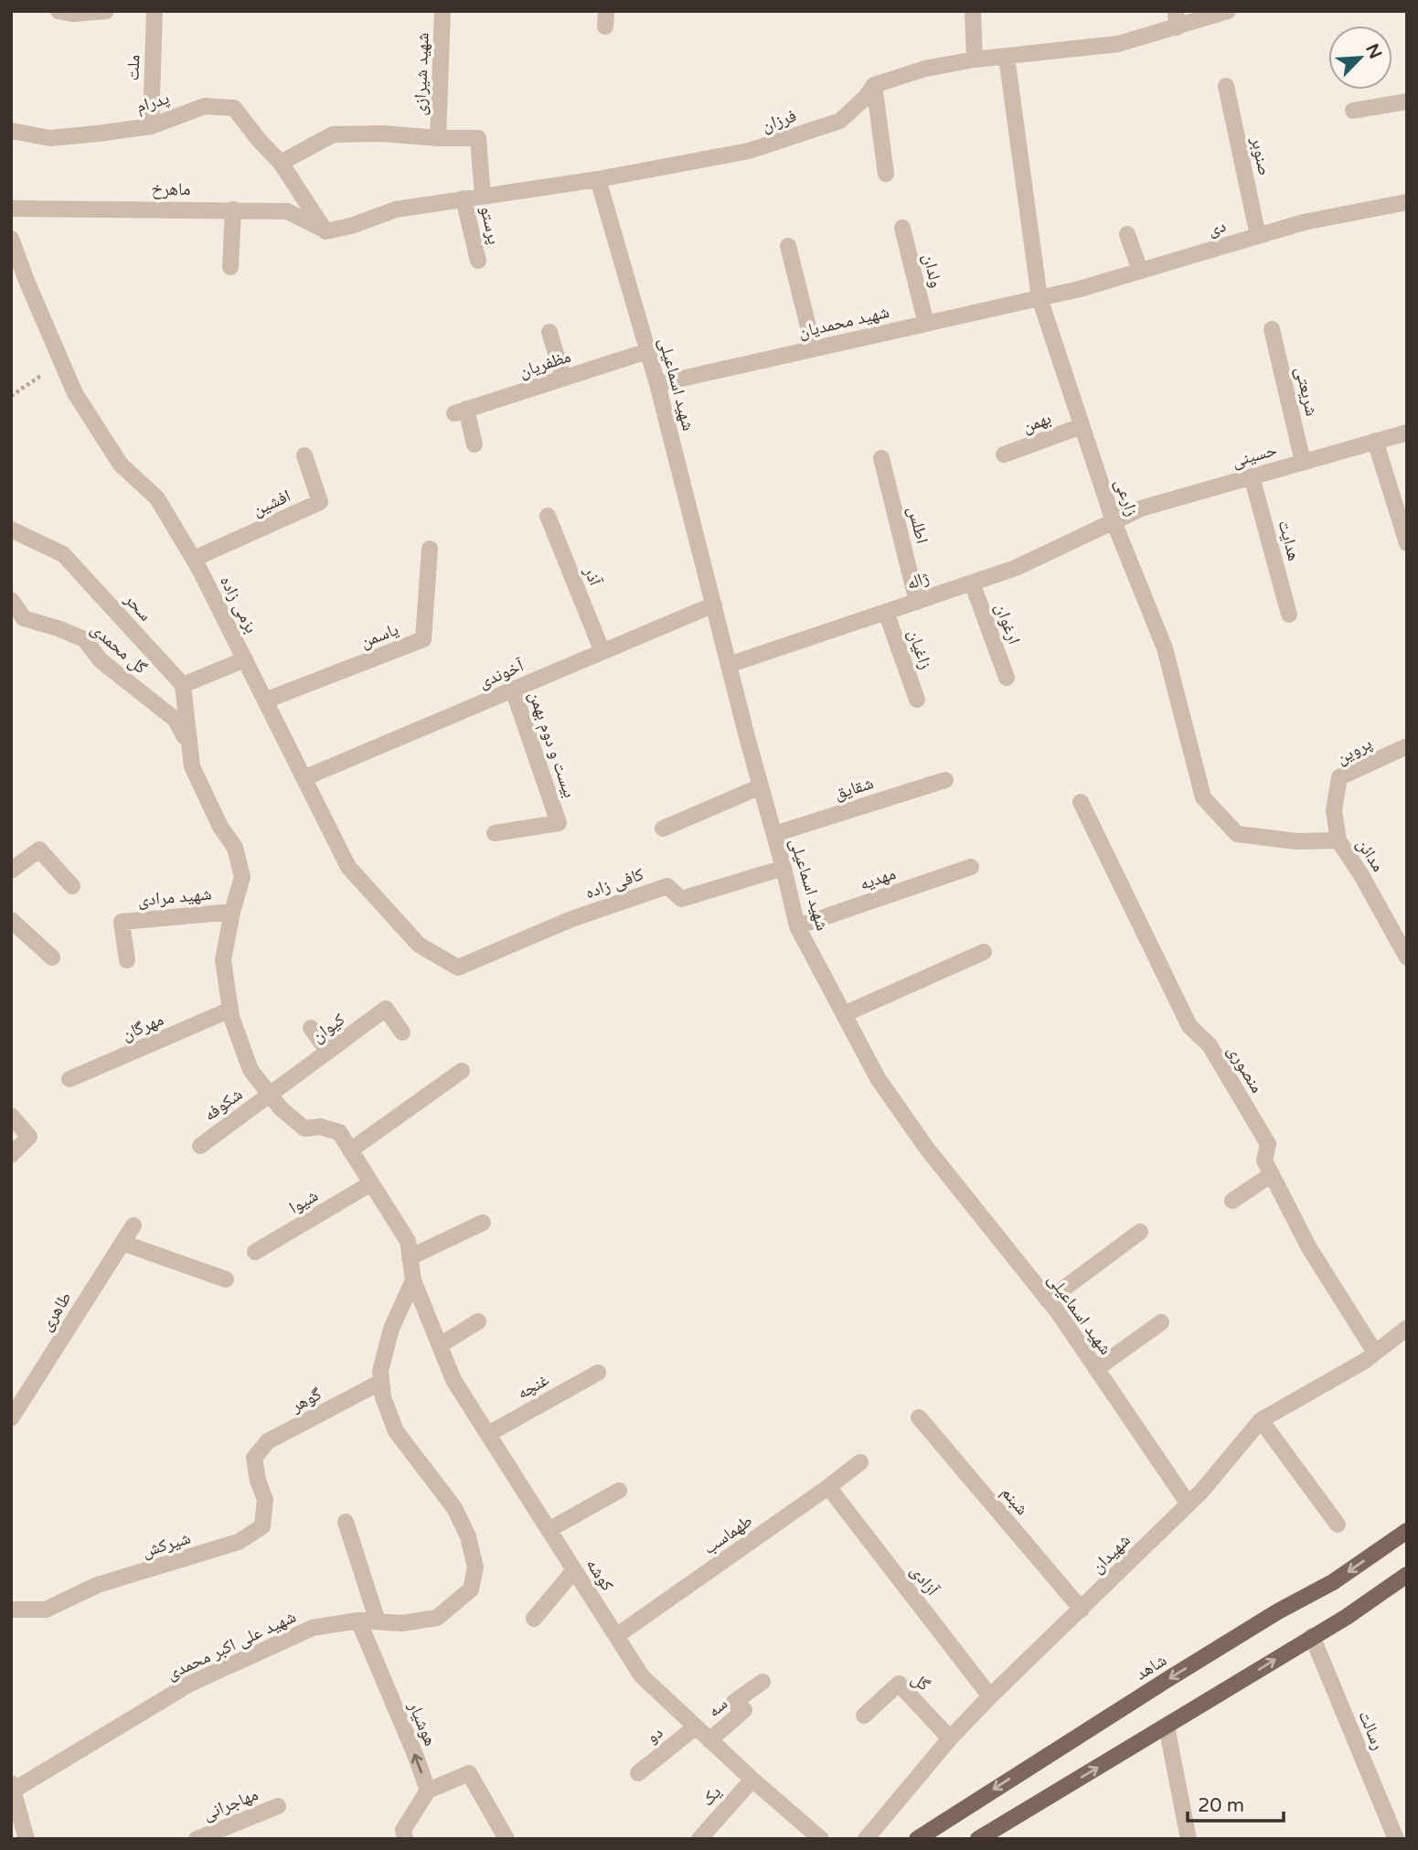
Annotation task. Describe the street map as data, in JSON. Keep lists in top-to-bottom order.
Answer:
{
  "streets": {
    "main road": ["شاهد"],
    "street": [
      "ملت",
      "شهید شیرازی",
      "پدرام",
      "فرزان",
      "صنوبر",
      "ماهرخ",
      "پرستو",
      "دی",
      "ولدان",
      "شهید محمدیان",
      "مظفریان",
      "شهید اسماعیلی",
      "شریعتی",
      "بهمن",
      "حسینی",
      "زارعی",
      "افشین",
      "اطلس",
      "هدایت",
      "آذر",
      "ژاله",
      "بزمی زاده",
      "سحر",
      "ارغوان",
      "یاسمن",
      "گل محمدی",
      "زاغیان",
      "آخوندی",
      "بیست و دوم بهمن",
      "پروین",
      "شقایق",
      "مدائن",
      "مهدیه",
      "کافی زاده",
      "شهید مرادی",
      "مهرگان",
      "کیوان",
      "منصوری",
      "شکوفه",
      "شیوا",
      "طاهری",
      "غنچه",
      "گوهر",
      "شبنم",
      "طهماسب",
      "شیرکش",
      "شهیدان",
      "کوشه",
      "آزادی",
      "شهید علی اکبر محمدی",
      "گل",
      "سه",
      "هوشیار",
      "رسالت",
      "دو",
      "یک",
      "مهاجرانی"
    ]
  },
  "crossings": [
    ["ملت", "پدرام"],
    ["پدرام", "فرزان"],
    ["پدرام", "ماهرخ"],
    ["فرزان", "ماهرخ"],
    ["فرزان", "پرستو"],
    ["فرزان", "شهید اسماعیلی"],
    ["صنوبر", "دی"],
    ["دی", "شهید محمدیان"],
    ["دی", "زارعی"],
    ["ولدان", "شهید محمدیان"],
    ["شهید محمدیان", "شهید اسماعیلی"],
    ["شهید محمدیان", "زارعی"],
    ["مظفریان", "شهید اسماعیلی"],
    ["شهید اسماعیلی", "ژاله"],
    ["شهید اسماعیلی", "آخوندی"],
    ["شهید اسماعیلی", "شقایق"],
    ["شهید اسماعیلی", "مهدیه"],
    ["شهید اسماعیلی", "کافی زاده"],
    ["شهید اسماعیلی", "شهیدان"],
    ["شریعتی", "حسینی"],
    ["بهمن", "زارعی"],
    ["حسینی", "زارعی"],
    ["حسینی", "هدایت"],
    ["حسینی", "ژاله"],
    ["زارعی", "ژاله"],
    ["زارعی", "پروین"],
    ["زارعی", "مدائن"],
    ["افشین", "بزمی زاده"],
    ["اطلس", "ژاله"],
    ["آذر", "آخوندی"],
    ["ژاله", "ارغوان"],
    ["ژاله", "زاغیان"],
    ["بزمی زاده", "یاسمن"],
    ["بزمی زاده", "آخوندی"],
    ["بزمی زاده", "کافی زاده"],
    ["آخوندی", "بیست و دوم بهمن"],
    ["پروین", "مدائن"],
    ["کیوان", "شکوفه"],
    ["منصوری", "شهیدان"],
    ["غنچه", "کوشه"],
    ["گوهر", "شیرکش"],
    ["گوهر", "شهید علی اکبر محمدی"],
    ["شبنم", "شهیدان"],
    ["طهماسب", "کوشه"],
    ["طهماسب", "آزادی"],
    ["شهیدان", "آزادی"],
    ["شهیدان", "گل"],
    ["کوشه", "شهید علی اکبر محمدی"],
    ["کوشه", "سه"],
    ["کوشه", "دو"],
    ["کوشه", "یک"],
    ["شهید علی اکبر محمدی", "هوشیار"]
  ],
  "one_way": ["هوشیار"],
  "scale_bar": "20 m",
  "north": "top right"
}
